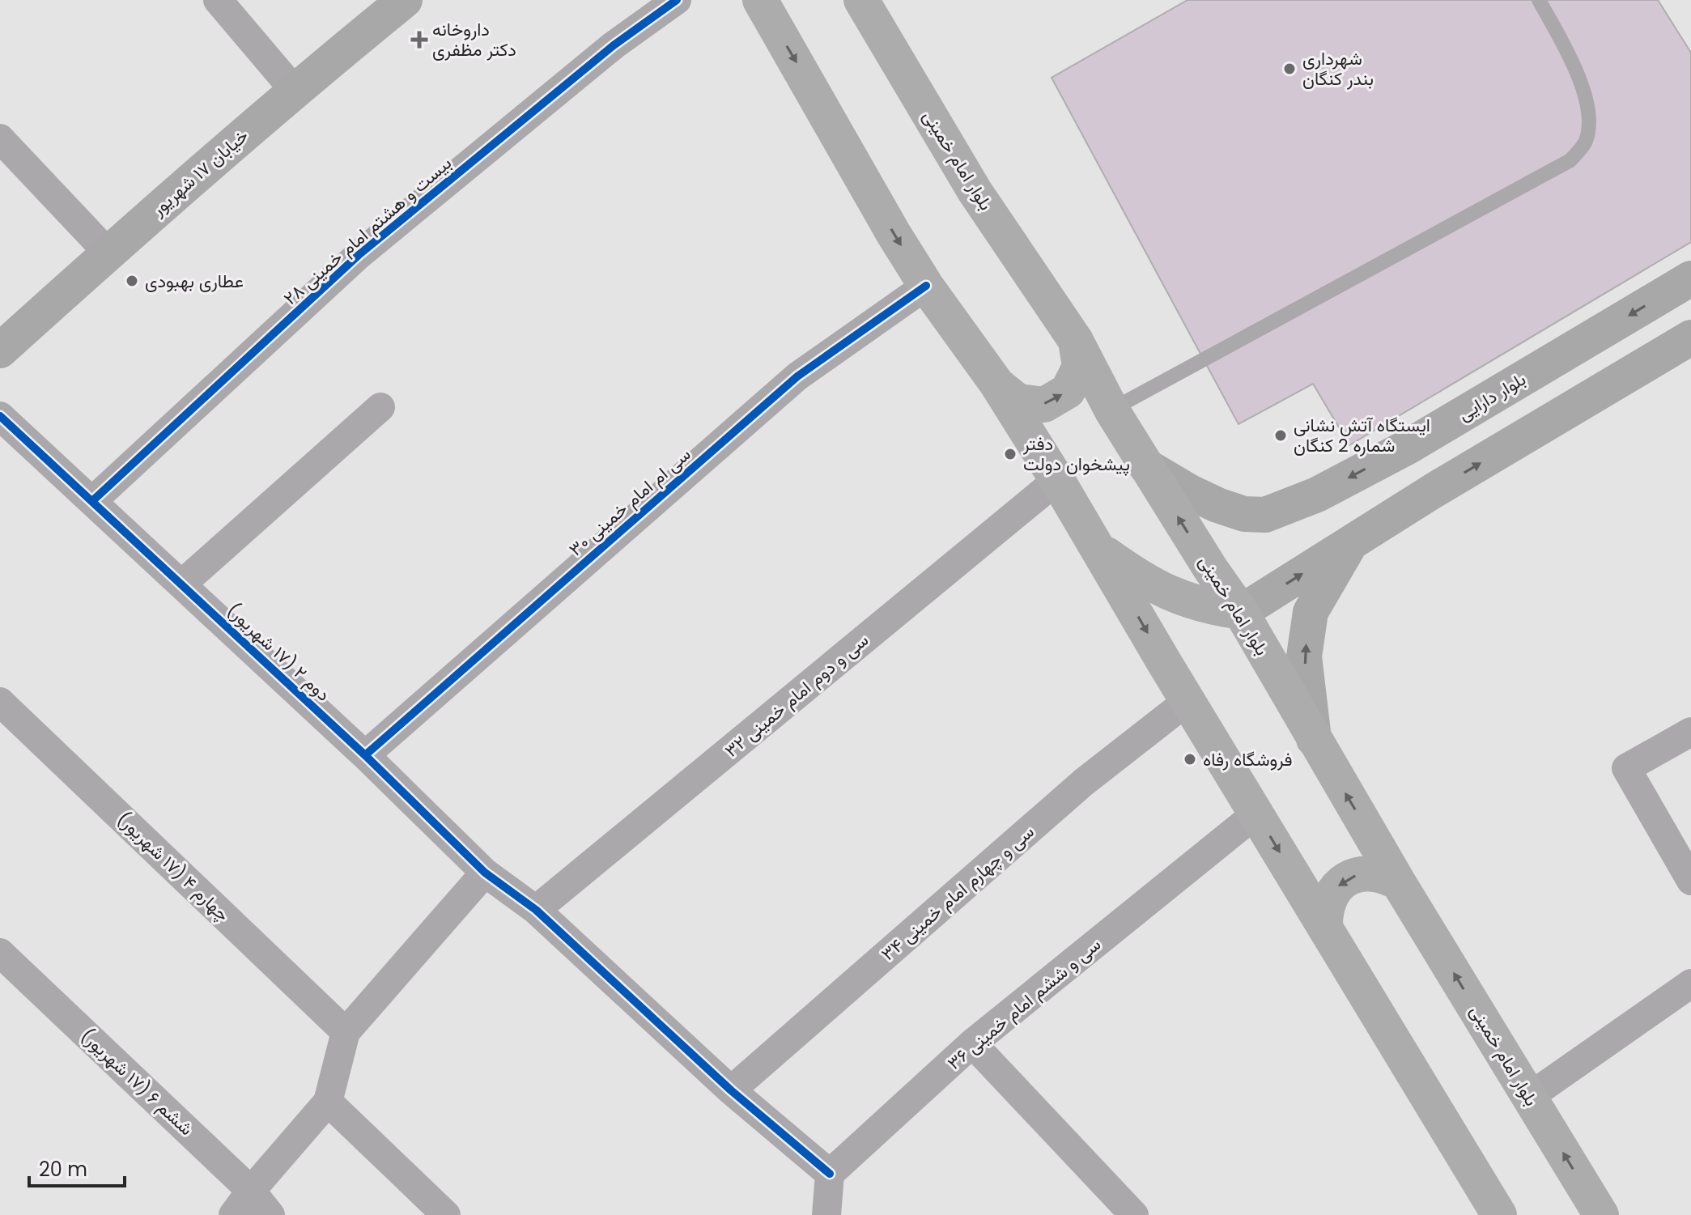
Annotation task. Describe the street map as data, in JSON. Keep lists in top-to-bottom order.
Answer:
{
  "streets": {
    "main road": ["بلوار امام خمینی", "خیابان ۱۷ شهریور", "بلوار دارایی"],
    "street": [
      "بیست و هشتم امام خمینی ۲۸",
      "سی ام امام خمینی ۳۰",
      "دوم ۲ (۱۷ شهریور)",
      "سی و دوم امام خمینی ۳۲",
      "چهارم ۴ (۱۷ شهریور)",
      "سی و چهارم امام خمینی ۳۴",
      "سی و ششم امام خمینی ۳۶",
      "ششم ۶ (۱۷ شهریور)"
    ]
  },
  "crossings": [
    ["بلوار امام خمینی", "بلوار دارایی"],
    ["بیست و هشتم امام خمینی ۲۸", "دوم ۲ (۱۷ شهریور)"],
    ["سی ام امام خمینی ۳۰", "دوم ۲ (۱۷ شهریور)"],
    ["دوم ۲ (۱۷ شهریور)", "سی و دوم امام خمینی ۳۲"],
    ["دوم ۲ (۱۷ شهریور)", "سی و چهارم امام خمینی ۳۴"],
    ["دوم ۲ (۱۷ شهریور)", "سی و ششم امام خمینی ۳۶"]
  ],
  "places": {
    "health": ["داروخانه دکتر مظفری"],
    "other": [
      "شهرداری بندر کنگان",
      "عطاری بهبودی",
      "ایستگاه آتش نشانی شماره 2 کنگان",
      "دفتر پیشخوان دولت",
      "فروشگاه رفاه"
    ]
  },
  "scale_bar": "20 m"
}
